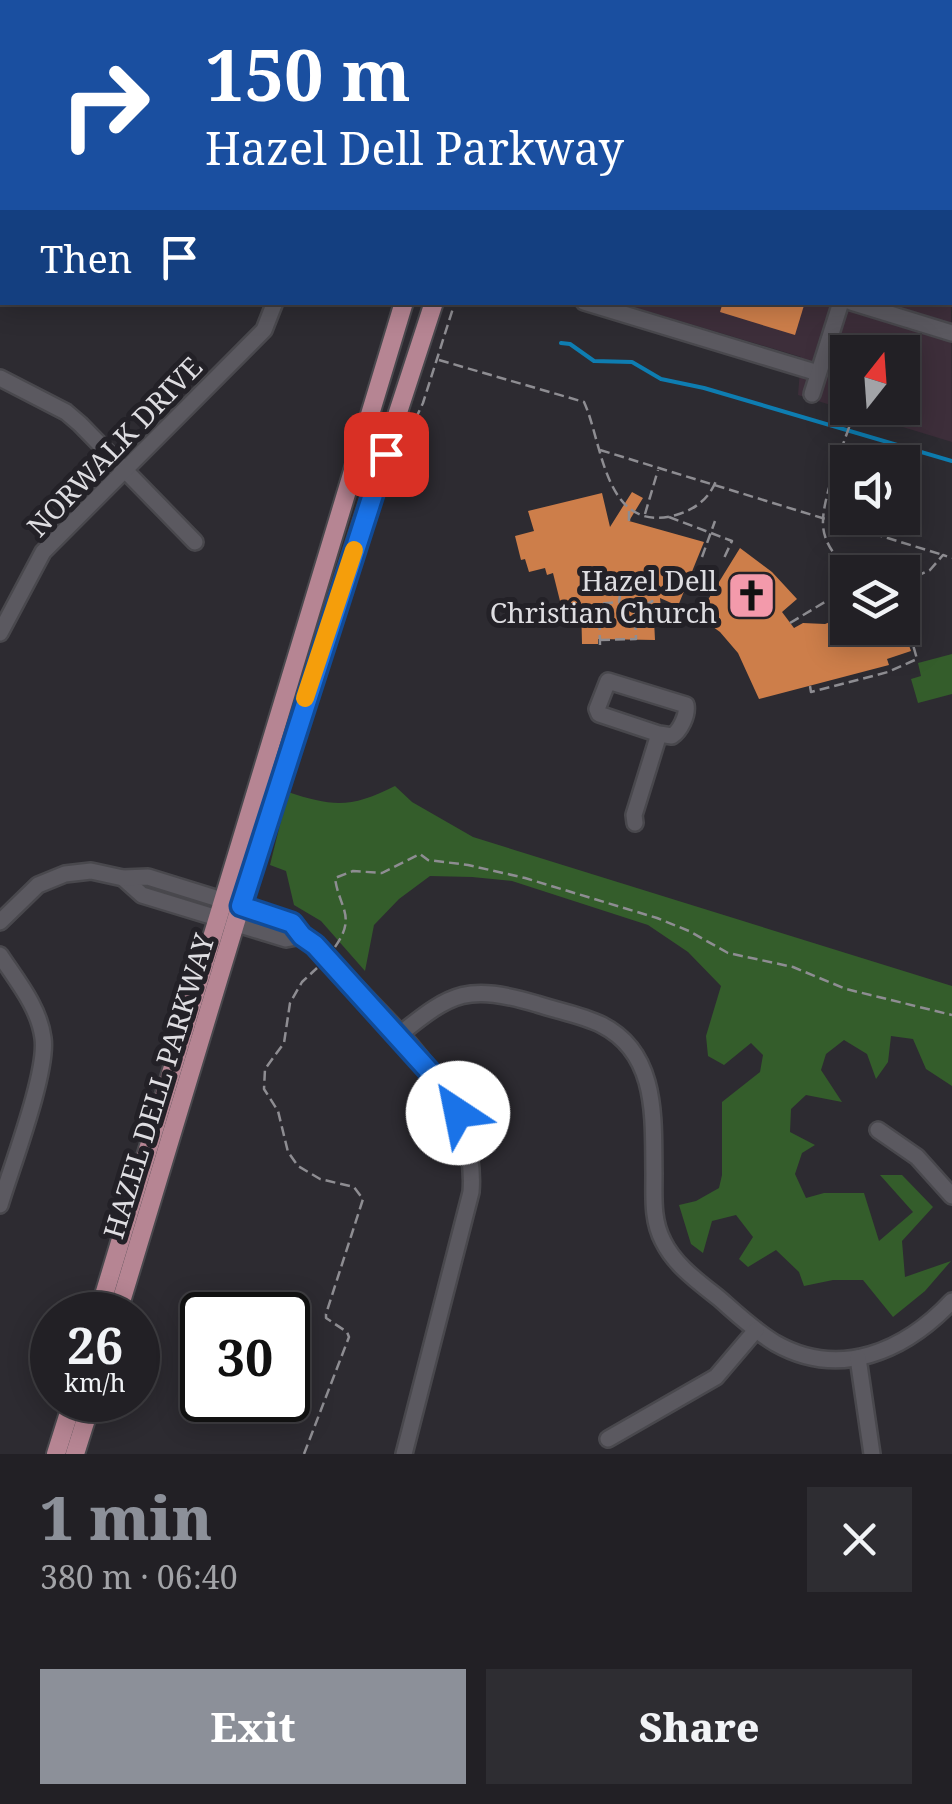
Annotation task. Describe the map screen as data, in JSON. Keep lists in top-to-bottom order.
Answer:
{
  "streets": {
    "main road": ["HAZEL DELL PARKWAY"],
    "street": ["NORWALK DRIVE"]
  },
  "places": {
    "church": ["Hazel Dell Christian Church"]
  },
  "north": "top",
  "page": {
    "turn": ["150 m", "Hazel Dell Parkway"],
    "then": "Then",
    "speed": "26 km/h",
    "limit": "30",
    "heading": ["1 min", "380 m · 06:40"],
    "buttons": ["Exit", "Share"]
  }
}
